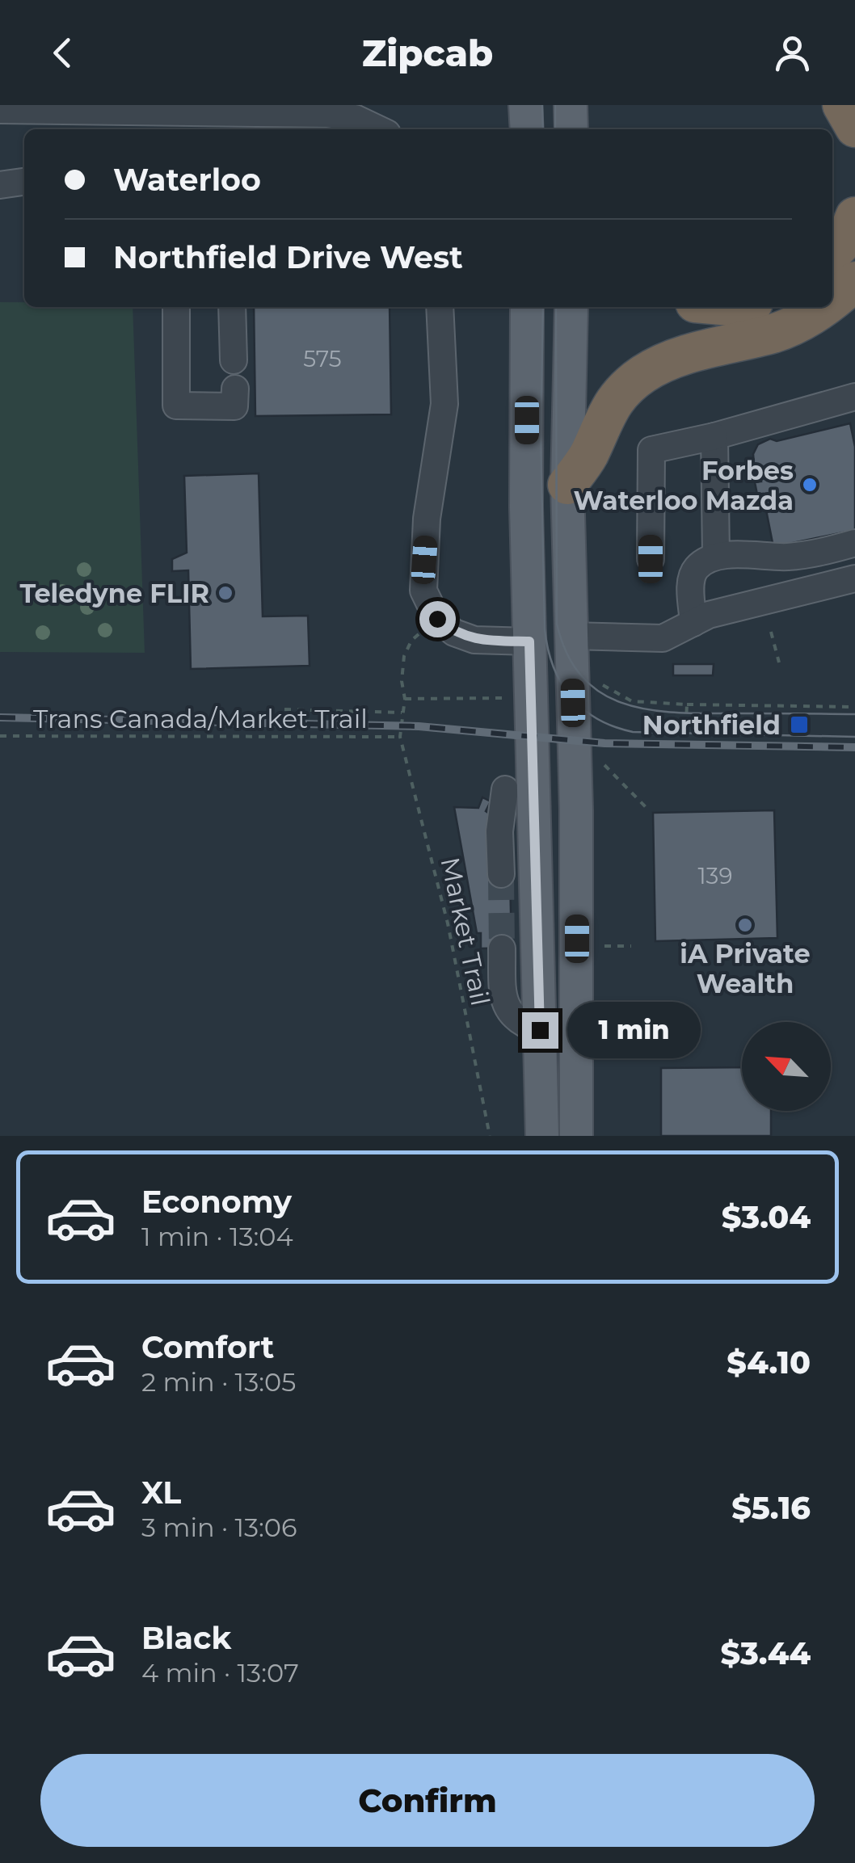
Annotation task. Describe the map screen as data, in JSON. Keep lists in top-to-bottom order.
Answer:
{
  "streets": {
    "path": ["Trans Canada/Market Trail", "Market Trail"]
  },
  "crossings": [
    ["Trans Canada/Market Trail", "Market Trail"]
  ],
  "places": {
    "other": ["Forbes Waterloo Mazda", "Teledyne FLIR", "iA Private Wealth"],
    "transit": ["Northfield"]
  },
  "house_numbers": ["575", "139"],
  "north": "top left",
  "page": {
    "header": "Zipcab",
    "banner": ["Waterloo", "Northfield Drive West"],
    "bubble": "1 min",
    "list": [
      {
        "name": "Economy",
        "note": "1 min · 13:04",
        "value": "$3.04"
      },
      {
        "name": "Comfort",
        "note": "2 min · 13:05",
        "value": "$4.10"
      },
      {
        "name": "XL",
        "note": "3 min · 13:06",
        "value": "$5.16"
      },
      {
        "name": "Black",
        "note": "4 min · 13:07",
        "value": "$3.44"
      }
    ],
    "buttons": "Confirm"
  }
}
